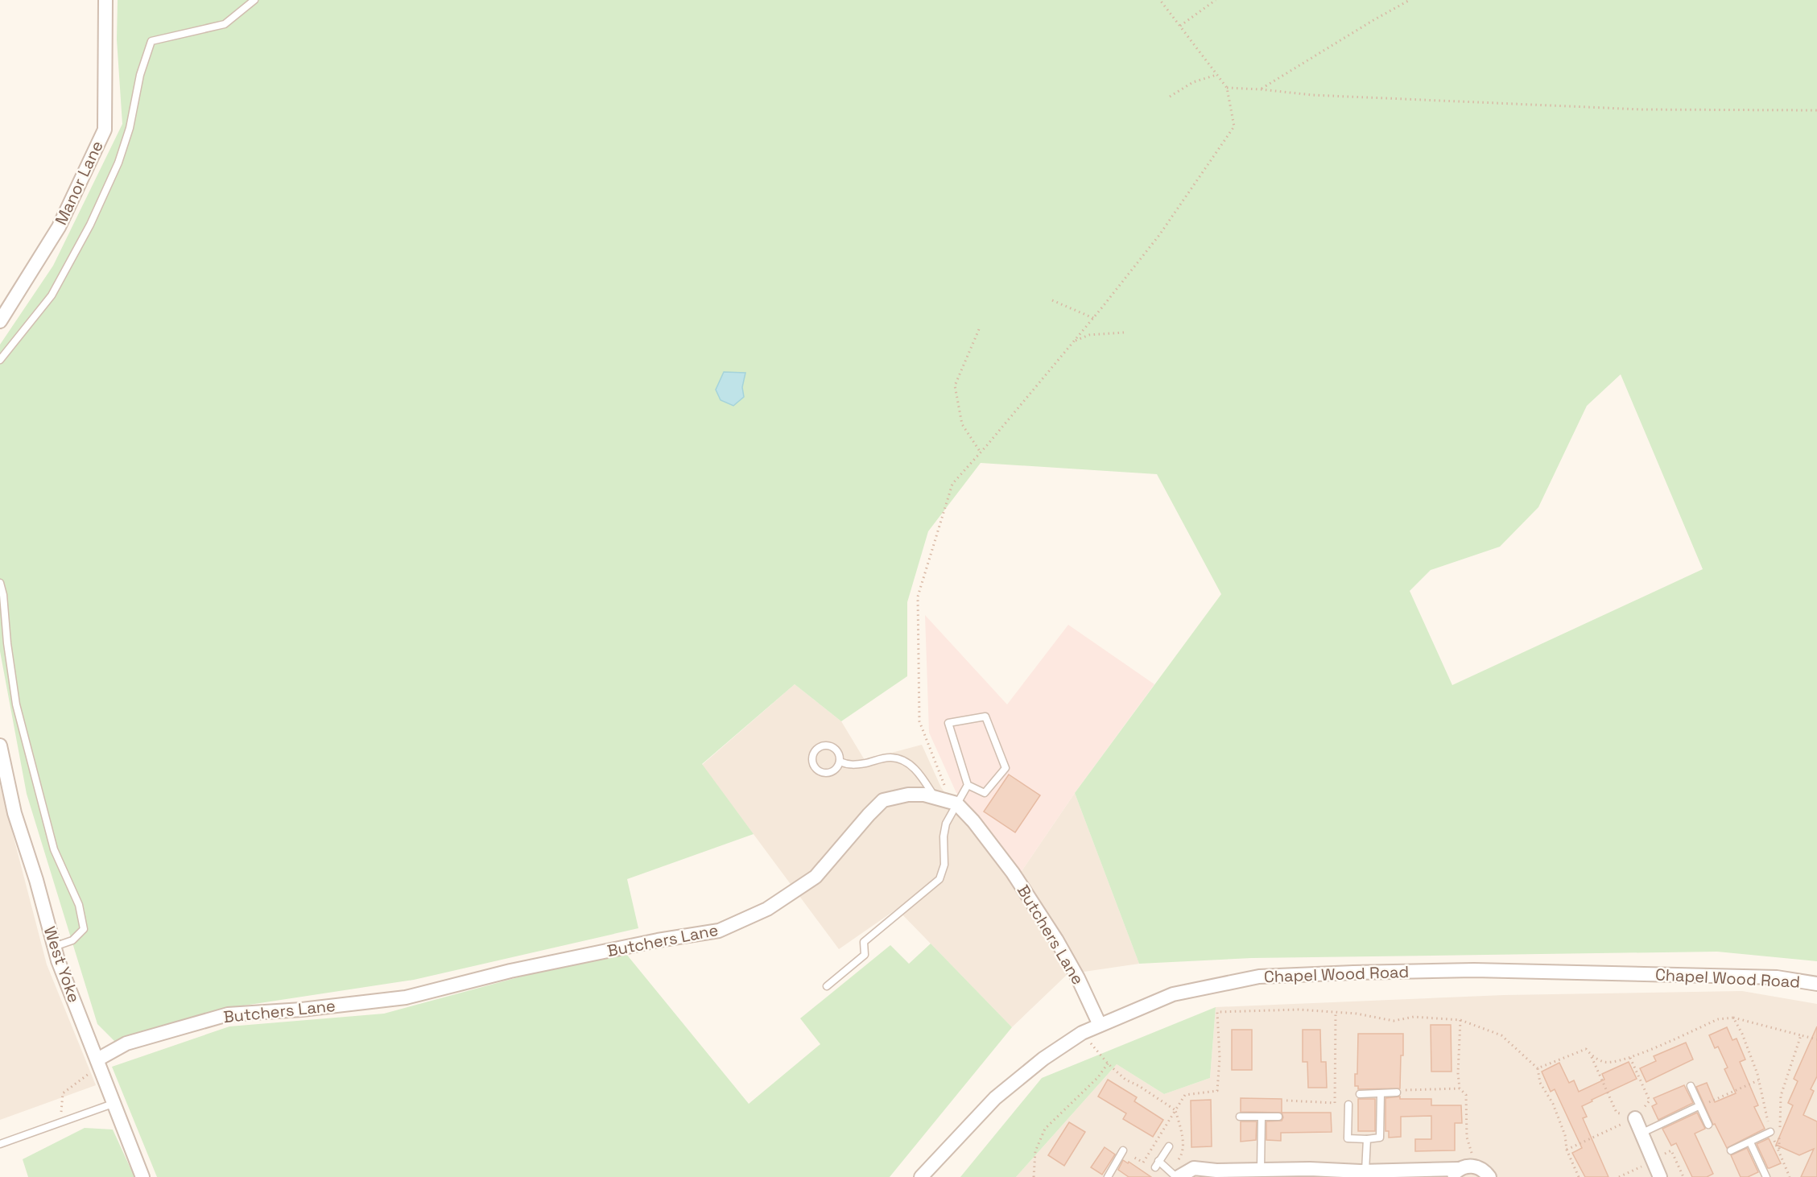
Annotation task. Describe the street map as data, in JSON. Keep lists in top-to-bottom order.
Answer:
{
  "streets": {
    "street": [
      "Manor Lane",
      "Butchers Lane",
      "West Yoke",
      "Chapel Wood Road"
    ]
  },
  "crossings": [
    ["Butchers Lane", "West Yoke"],
    ["Butchers Lane", "Chapel Wood Road"]
  ]
}
